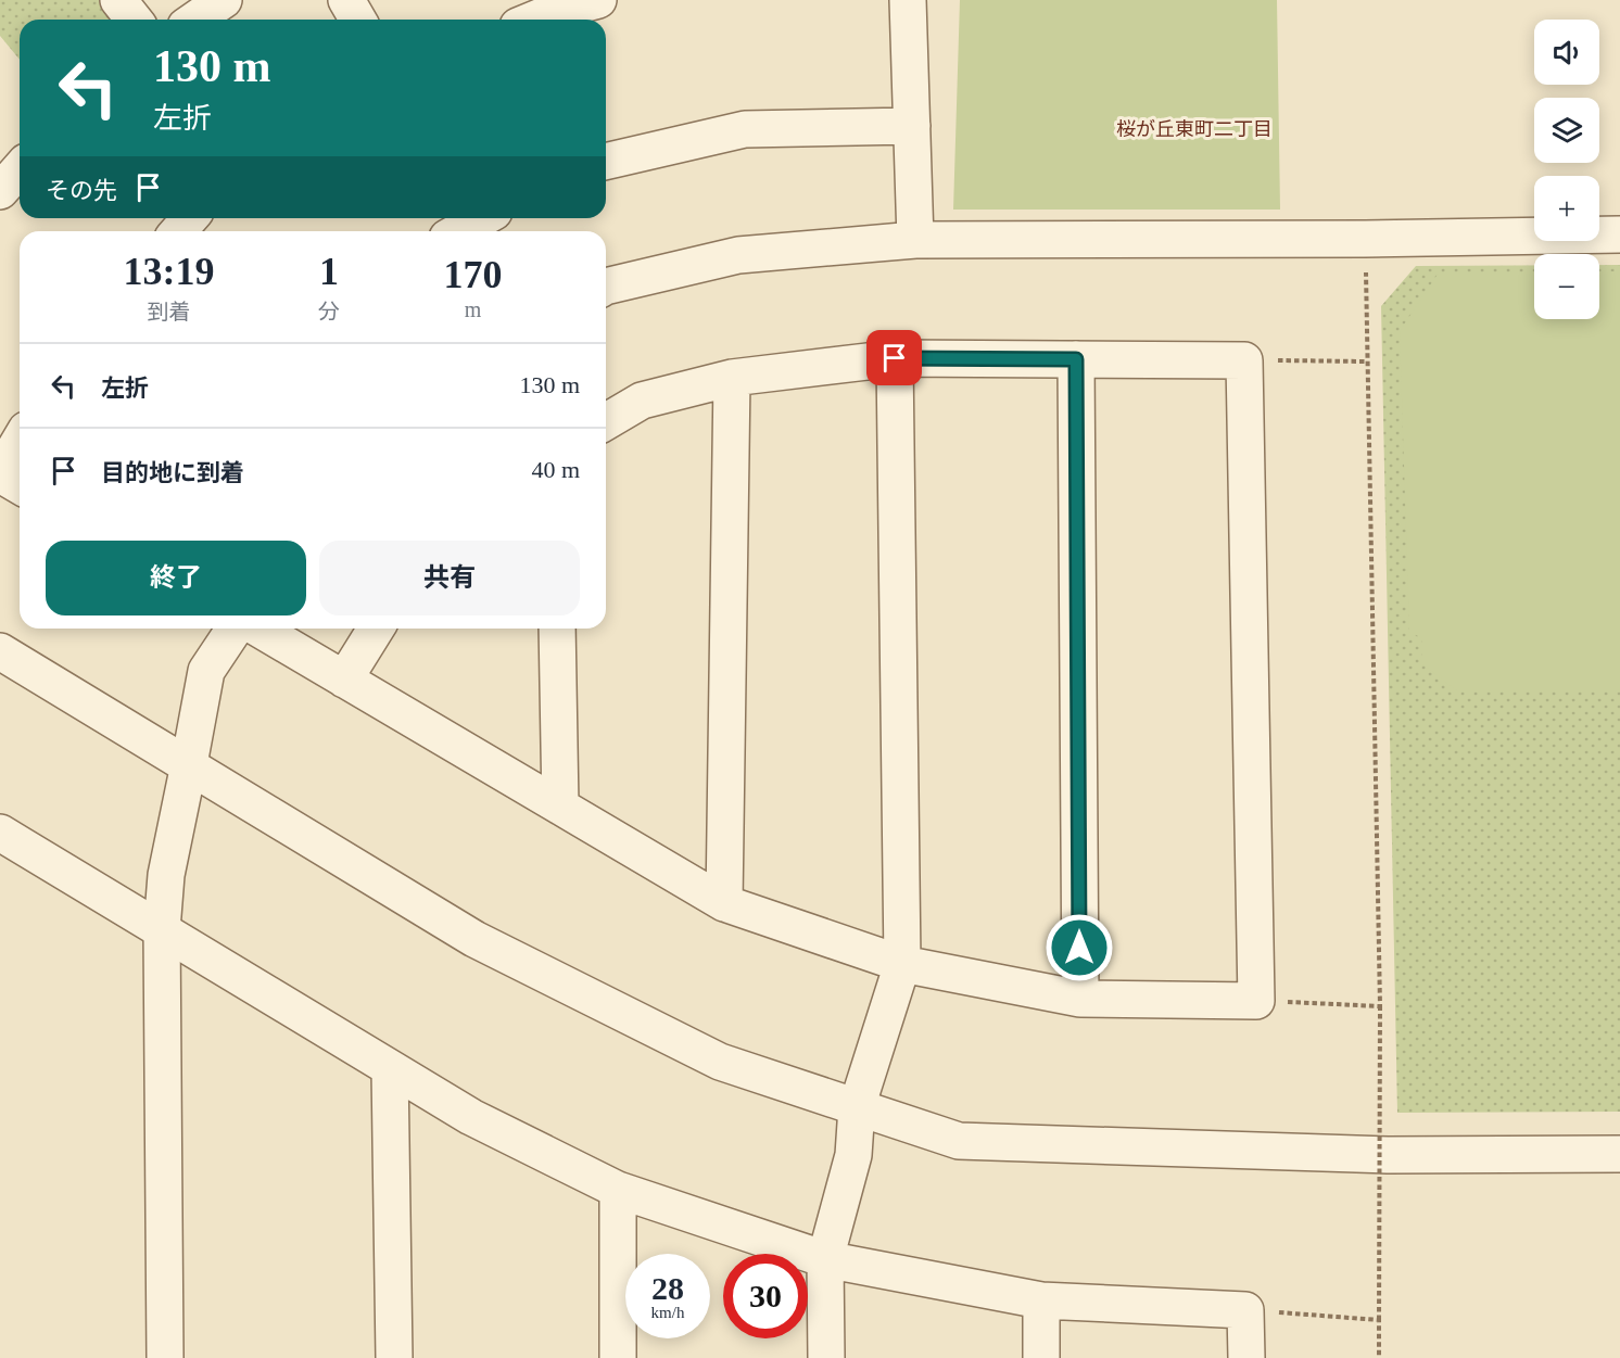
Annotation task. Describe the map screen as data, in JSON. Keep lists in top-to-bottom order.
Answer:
{
  "districts": ["桜が丘東町二丁目"],
  "page": {
    "map_buttons": ["+", "−"],
    "turn": ["130 m", "左折"],
    "then": "その先",
    "eta": [
      "13:19",
      "到着",
      "1",
      "分",
      "170",
      "m"
    ],
    "list": [
      {
        "name": "左折",
        "value": "130 m"
      },
      {
        "name": "目的地に到着",
        "value": "40 m"
      }
    ],
    "buttons": ["終了", "共有"],
    "speed": "28 km/h",
    "limit": "30"
  }
}
